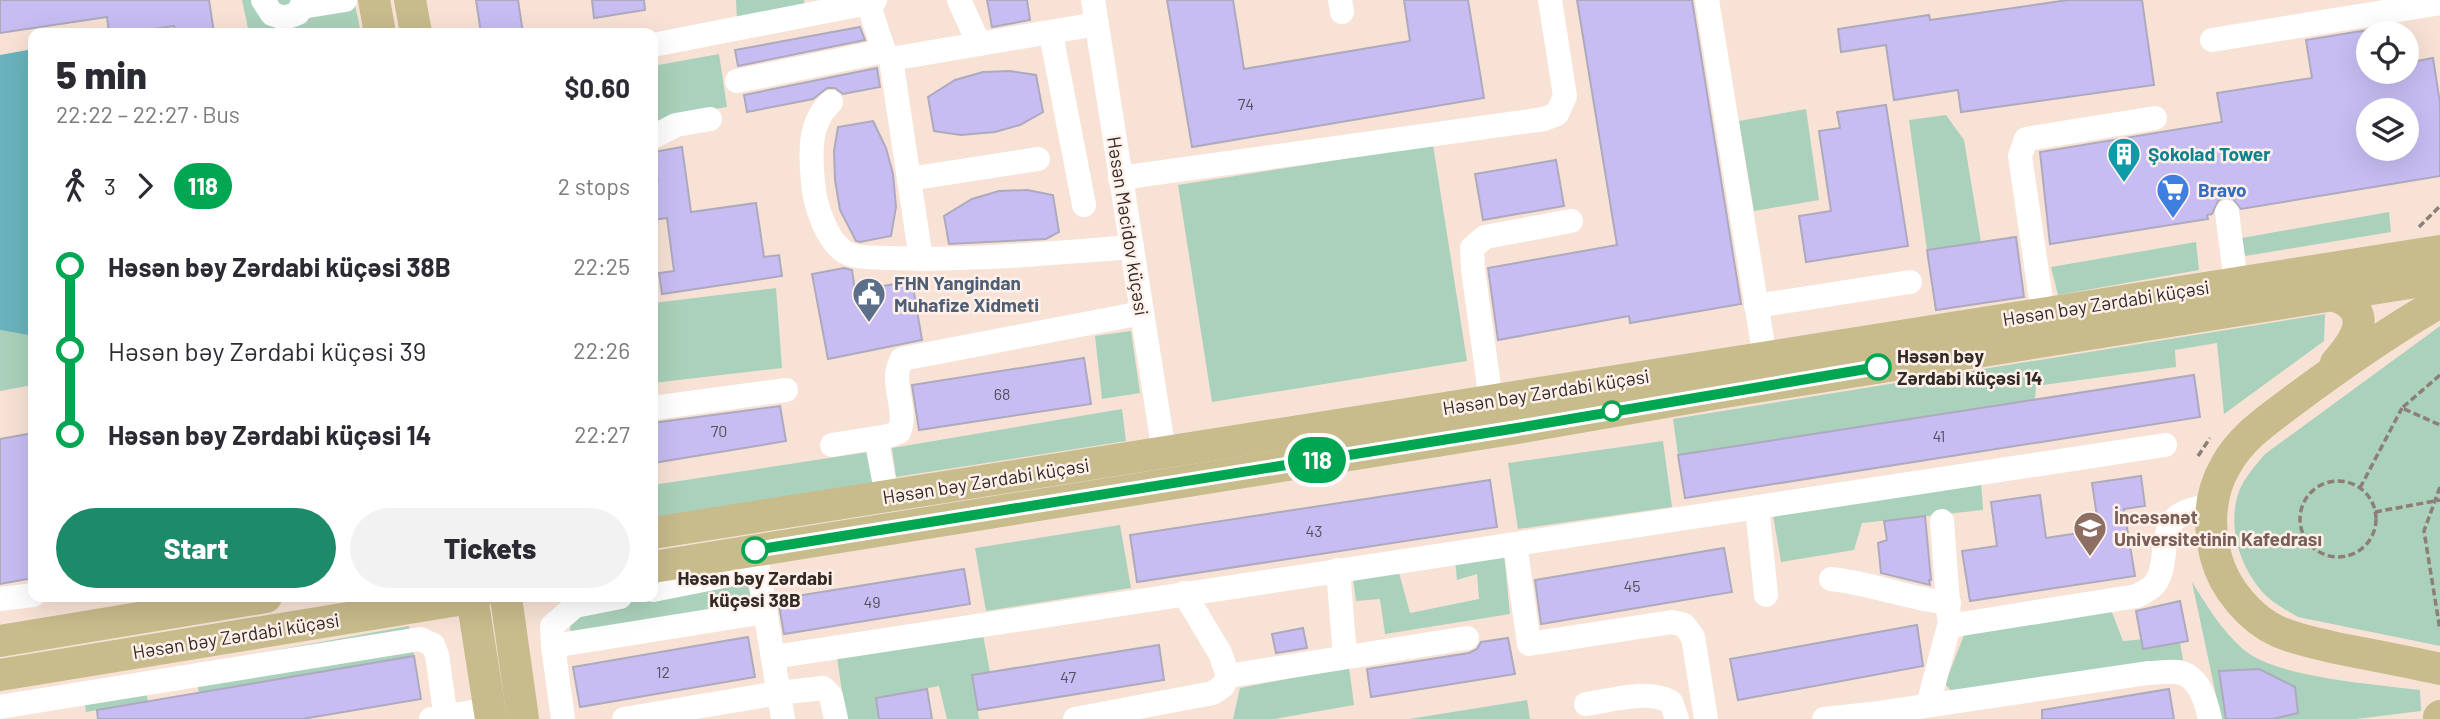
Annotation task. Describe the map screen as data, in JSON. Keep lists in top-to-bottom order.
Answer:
{
  "streets": {
    "main road": ["Həsən bəy Zərdabi küçəsi"],
    "street": ["Həsən Məcidov küçəsi"]
  },
  "crossings": [
    ["Həsən Məcidov küçəsi", "Həsən bəy Zərdabi küçəsi"]
  ],
  "places": {
    "building": ["Şokolad Tower"],
    "supermarket": ["Bravo"],
    "public building": ["FHN Yangindan Muhafize Xidmeti"],
    "other": ["Həsən bəy Zərdabi küçəsi 14", "Həsən bəy Zərdabi küçəsi 38B"],
    "school or university": ["İncəsənət Universitetinin Kafedrası"]
  },
  "lines": ["bus line 118"],
  "house_numbers": [
    "74",
    "68",
    "70",
    "41",
    "43",
    "45",
    "49",
    "12",
    "47"
  ],
  "page": {
    "on_map": "118",
    "heading": ["5 min", "22:22 – 22:27 · Bus", "$0.60"],
    "legs": ["3", "118", "2 stops"],
    "list": [
      {
        "name": "Həsən bəy Zərdabi küçəsi 38B",
        "value": "22:25"
      },
      {
        "name": "Həsən bəy Zərdabi küçəsi 39",
        "value": "22:26"
      },
      {
        "name": "Həsən bəy Zərdabi küçəsi 14",
        "value": "22:27"
      }
    ],
    "buttons": ["Start", "Tickets"]
  }
}
